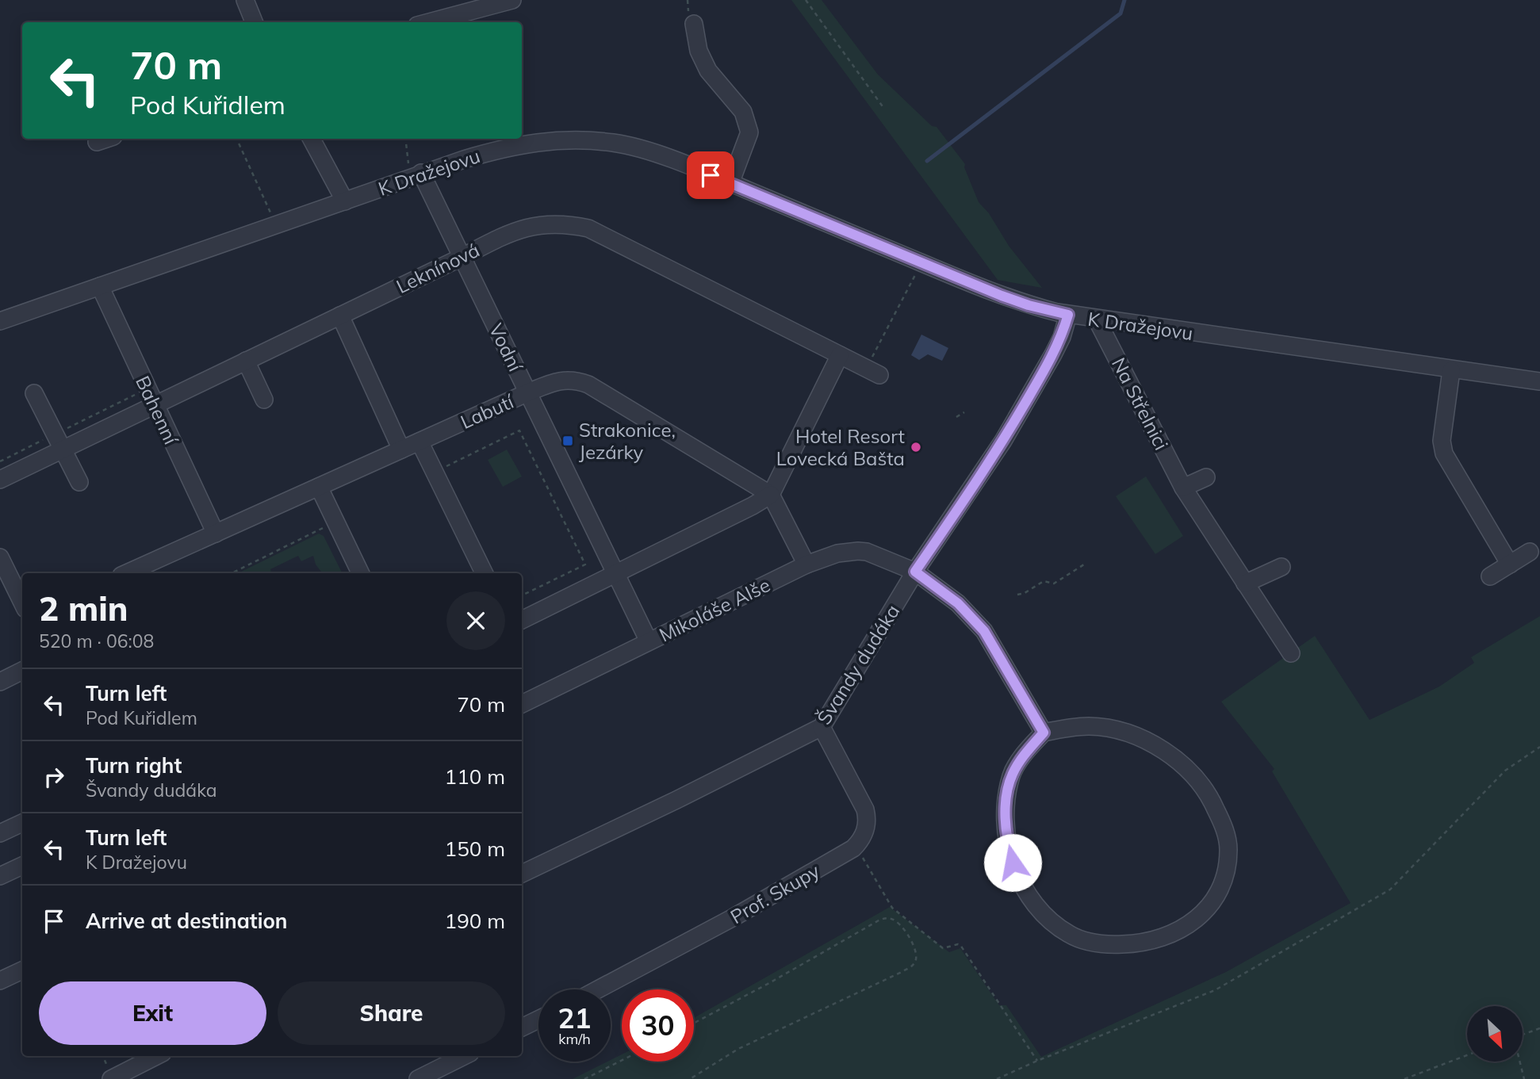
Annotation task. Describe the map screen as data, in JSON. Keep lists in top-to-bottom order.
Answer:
{
  "streets": {
    "street": [
      "K Dražejovu",
      "Leknínová",
      "Vodní",
      "Na Střelnici",
      "Bahenní",
      "Labutí",
      "Mikoláše Alše",
      "Švandy dudáka",
      "Prof. Skupy"
    ]
  },
  "crossings": [
    ["K Dražejovu", "Vodní"],
    ["K Dražejovu", "Na Střelnici"],
    ["K Dražejovu", "Bahenní"],
    ["K Dražejovu", "Švandy dudáka"],
    ["Leknínová", "Vodní"],
    ["Leknínová", "Bahenní"],
    ["Vodní", "Labutí"],
    ["Bahenní", "Labutí"],
    ["Mikoláše Alše", "Švandy dudáka"]
  ],
  "places": {
    "transit": ["Strakonice, Jezárky"],
    "other": ["Hotel Resort Lovecká Bašta"]
  },
  "north": "bottom right",
  "page": {
    "turn": ["70 m", "Pod Kuřidlem"],
    "heading": ["2 min", "520 m · 06:08"],
    "list": [
      {
        "name": "Turn left",
        "note": "Pod Kuřidlem",
        "value": "70 m"
      },
      {
        "name": "Turn right",
        "note": "Švandy dudáka",
        "value": "110 m"
      },
      {
        "name": "Turn left",
        "note": "K Dražejovu",
        "value": "150 m"
      },
      {
        "name": "Arrive at destination",
        "value": "190 m"
      }
    ],
    "buttons": ["Exit", "Share"],
    "speed": "21 km/h",
    "limit": "30"
  }
}
